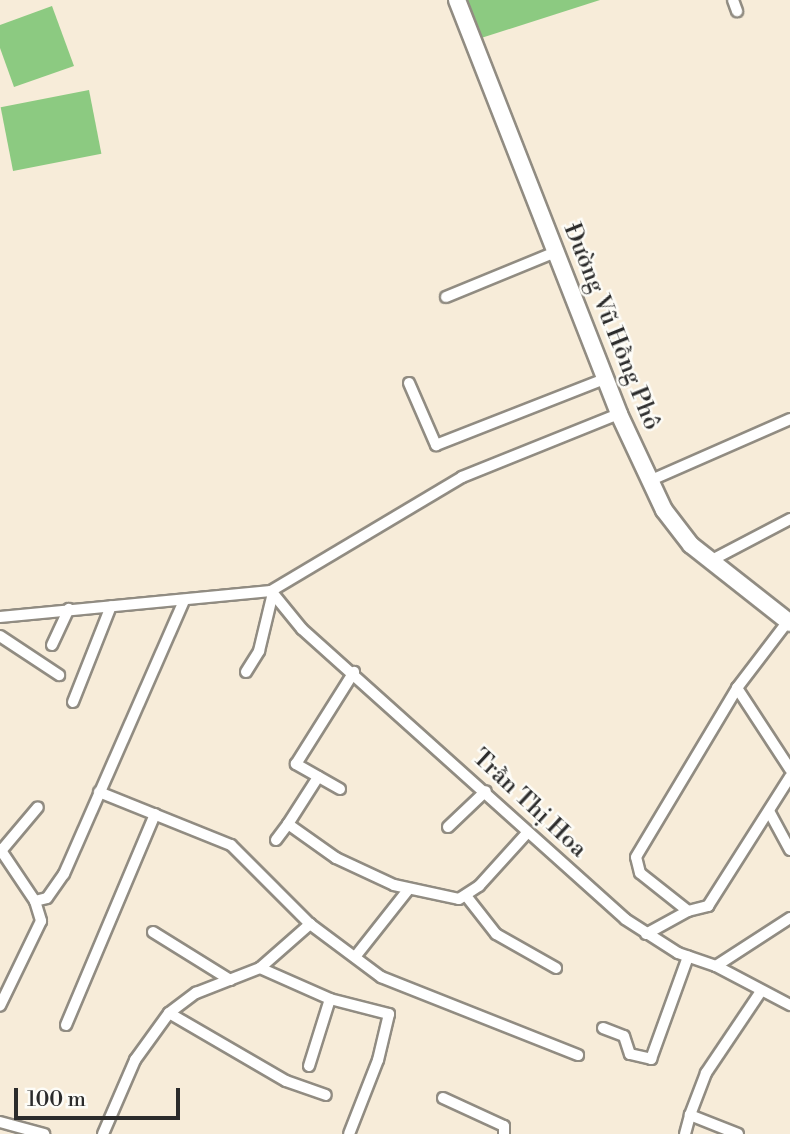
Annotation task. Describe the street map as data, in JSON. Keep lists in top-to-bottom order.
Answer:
{
  "streets": {
    "street": ["Đường Vũ Hồng Phô", "Trần Thị Hoa"]
  },
  "scale_bar": "100 m"
}
